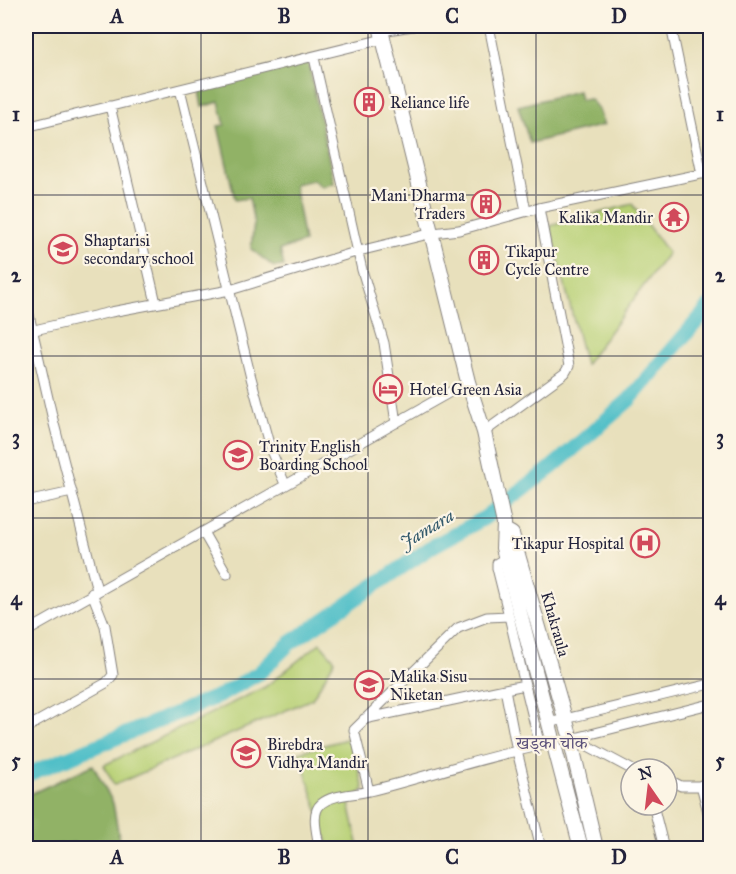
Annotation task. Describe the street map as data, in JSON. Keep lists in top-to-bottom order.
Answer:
{
  "streets": {
    "main road": ["Khakraula"]
  },
  "districts": ["खड्का चोक"],
  "water": ["Jamara"],
  "places": {
    "building": ["Reliance life", "Mani Dharma Traders", "Tikapur Cycle Centre"],
    "temple": ["Kalika Mandir"],
    "school or university": [
      "Shaptarisi secondary school",
      "Trinity English Boarding School",
      "Malika Sisu Niketan",
      "Birebdra Vidhya Mandir"
    ],
    "hotel": ["Hotel Green Asia"],
    "hospital": ["Tikapur Hospital"]
  },
  "north": "top",
  "grid": {
    "columns": [
      "A",
      "B",
      "C",
      "D"
    ],
    "rows": [
      "1",
      "2",
      "3",
      "4",
      "5"
    ]
  }
}
